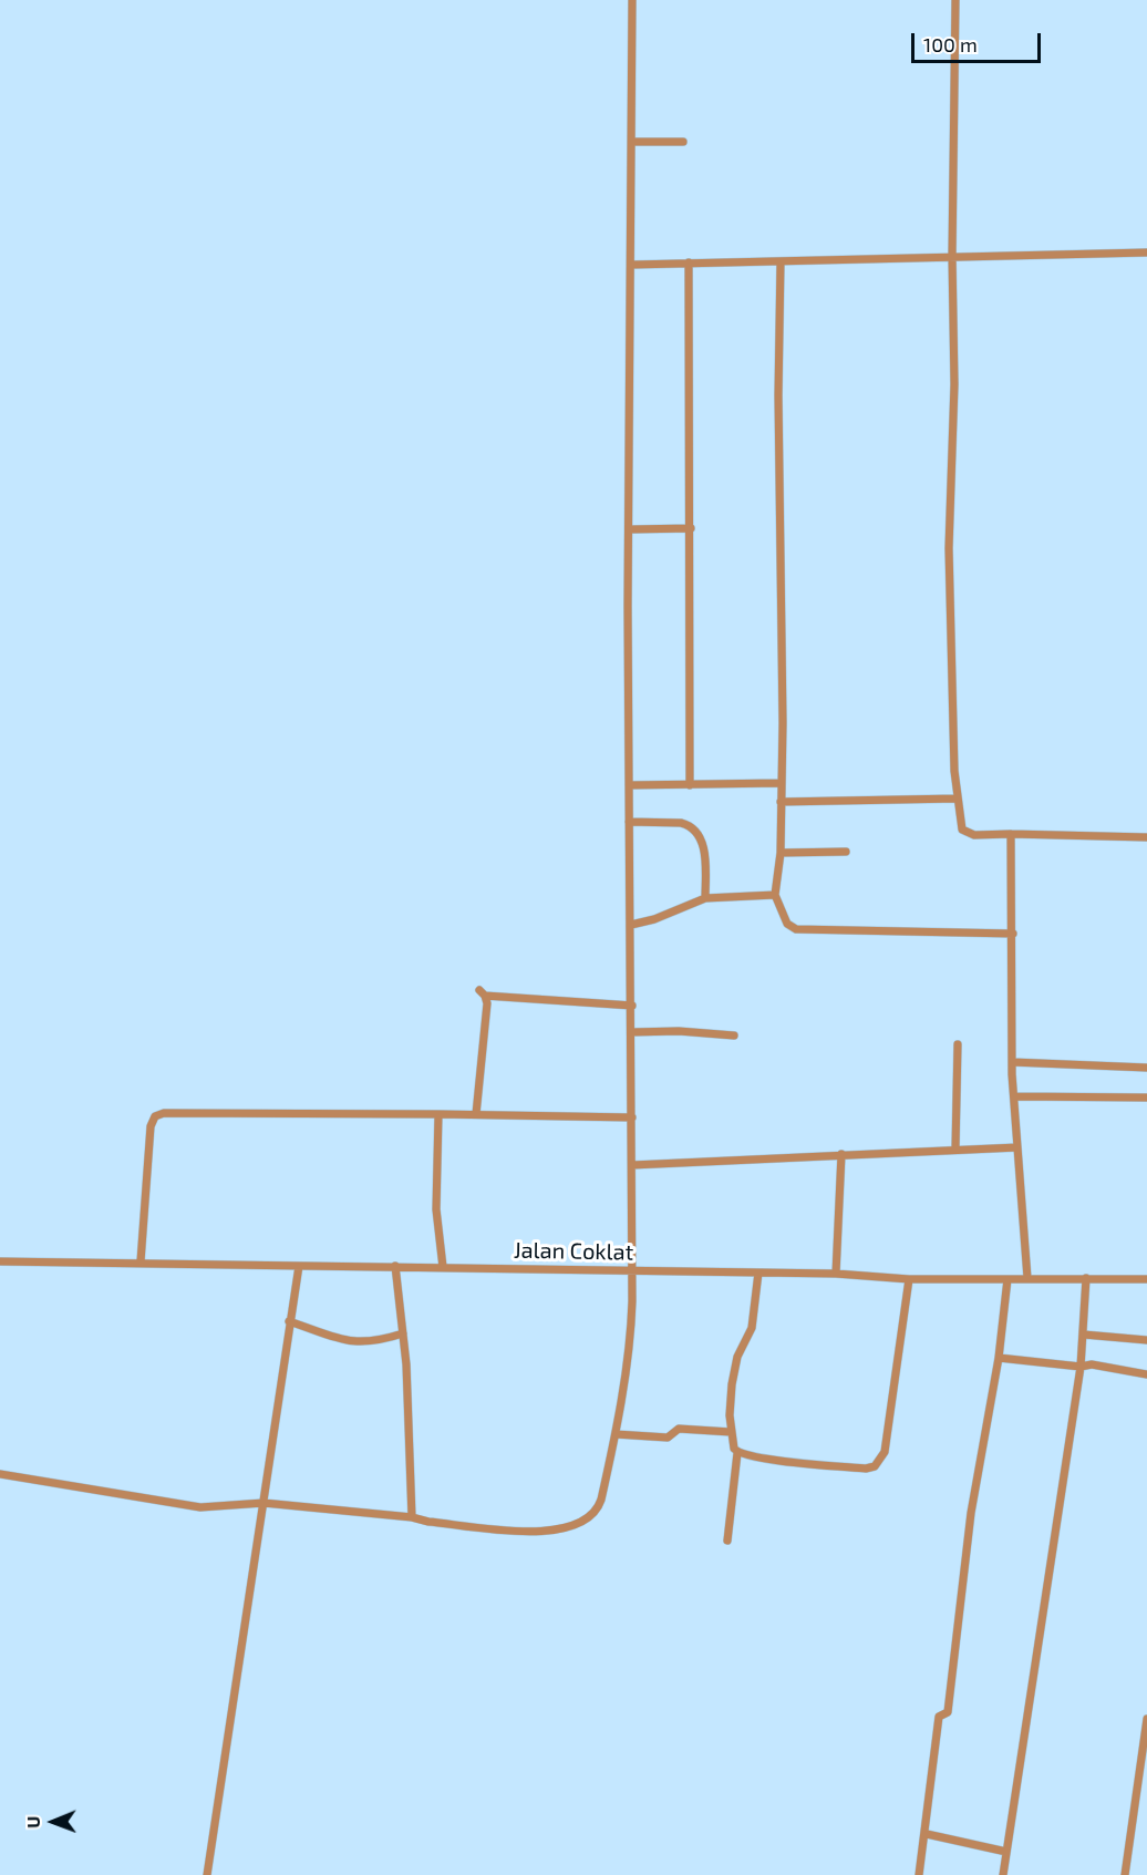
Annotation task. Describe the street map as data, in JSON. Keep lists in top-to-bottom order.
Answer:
{
  "streets": {
    "street": ["Jalan Coklat"]
  },
  "scale_bar": "100 m",
  "north": "left"
}
